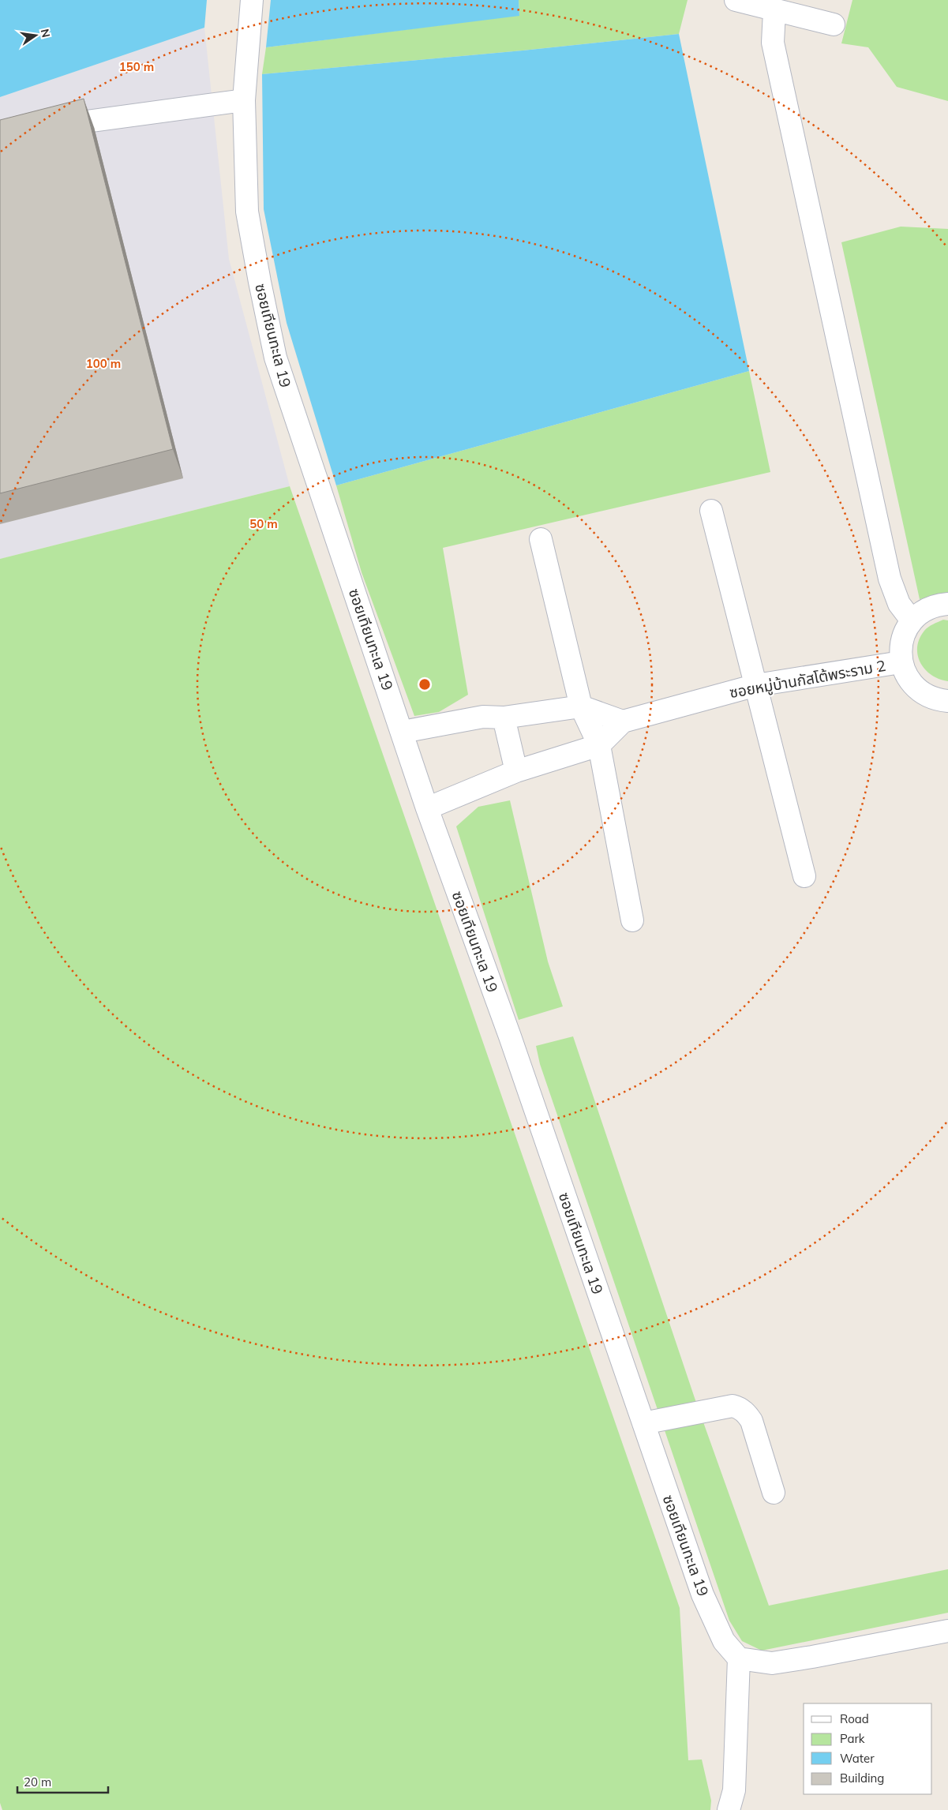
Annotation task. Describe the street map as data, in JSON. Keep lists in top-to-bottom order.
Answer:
{
  "streets": {
    "street": ["ซอยเทียนทะเล 19", "ซอยหมู่บ้านกัสโต้พระราม 2"]
  },
  "crossings": [
    ["ซอยเทียนทะเล 19", "ซอยหมู่บ้านกัสโต้พระราม 2"]
  ],
  "legend": [
    "Road",
    "Park",
    "Water",
    "Building"
  ],
  "scale_bar": "20 m",
  "north": "right",
  "rings": ["150 m", "100 m", "50 m"]
}
